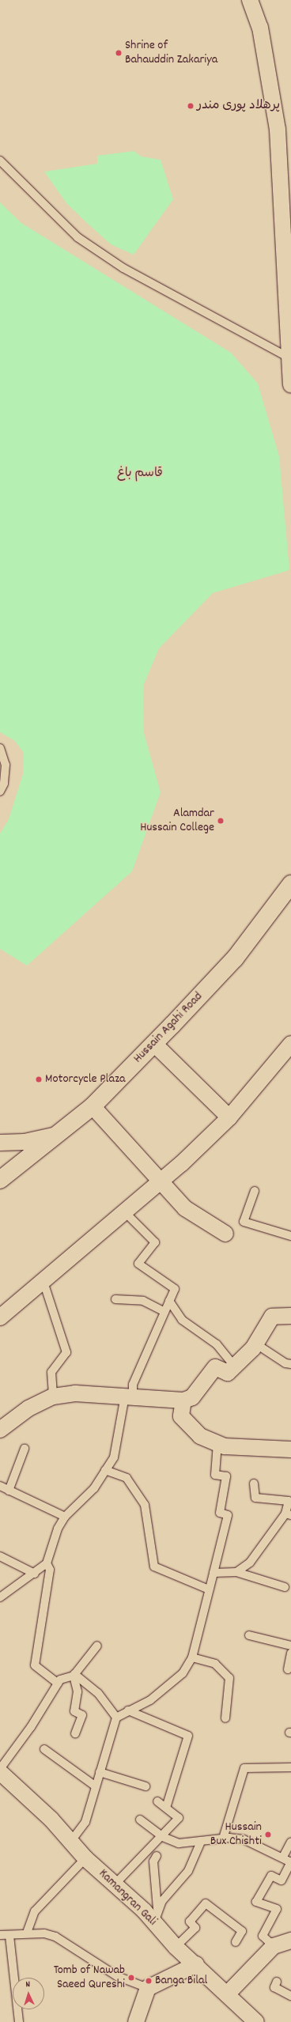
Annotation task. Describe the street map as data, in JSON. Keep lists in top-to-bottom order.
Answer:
{
  "streets": {
    "main road": ["Hussain Agahi Road"],
    "street": ["Kamangran Gali"]
  },
  "parks": ["قاسم باغ"],
  "places": [
    "Shrine of Bahauddin Zakariya",
    "پرھلاد پوری مندر",
    "Alamdar Hussain College",
    "Motorcycle Plaza",
    "Hussain Bux Chishti",
    "Tomb of Nawab Saeed Qureshi",
    "Banga Bilal"
  ],
  "north": "top"
}
